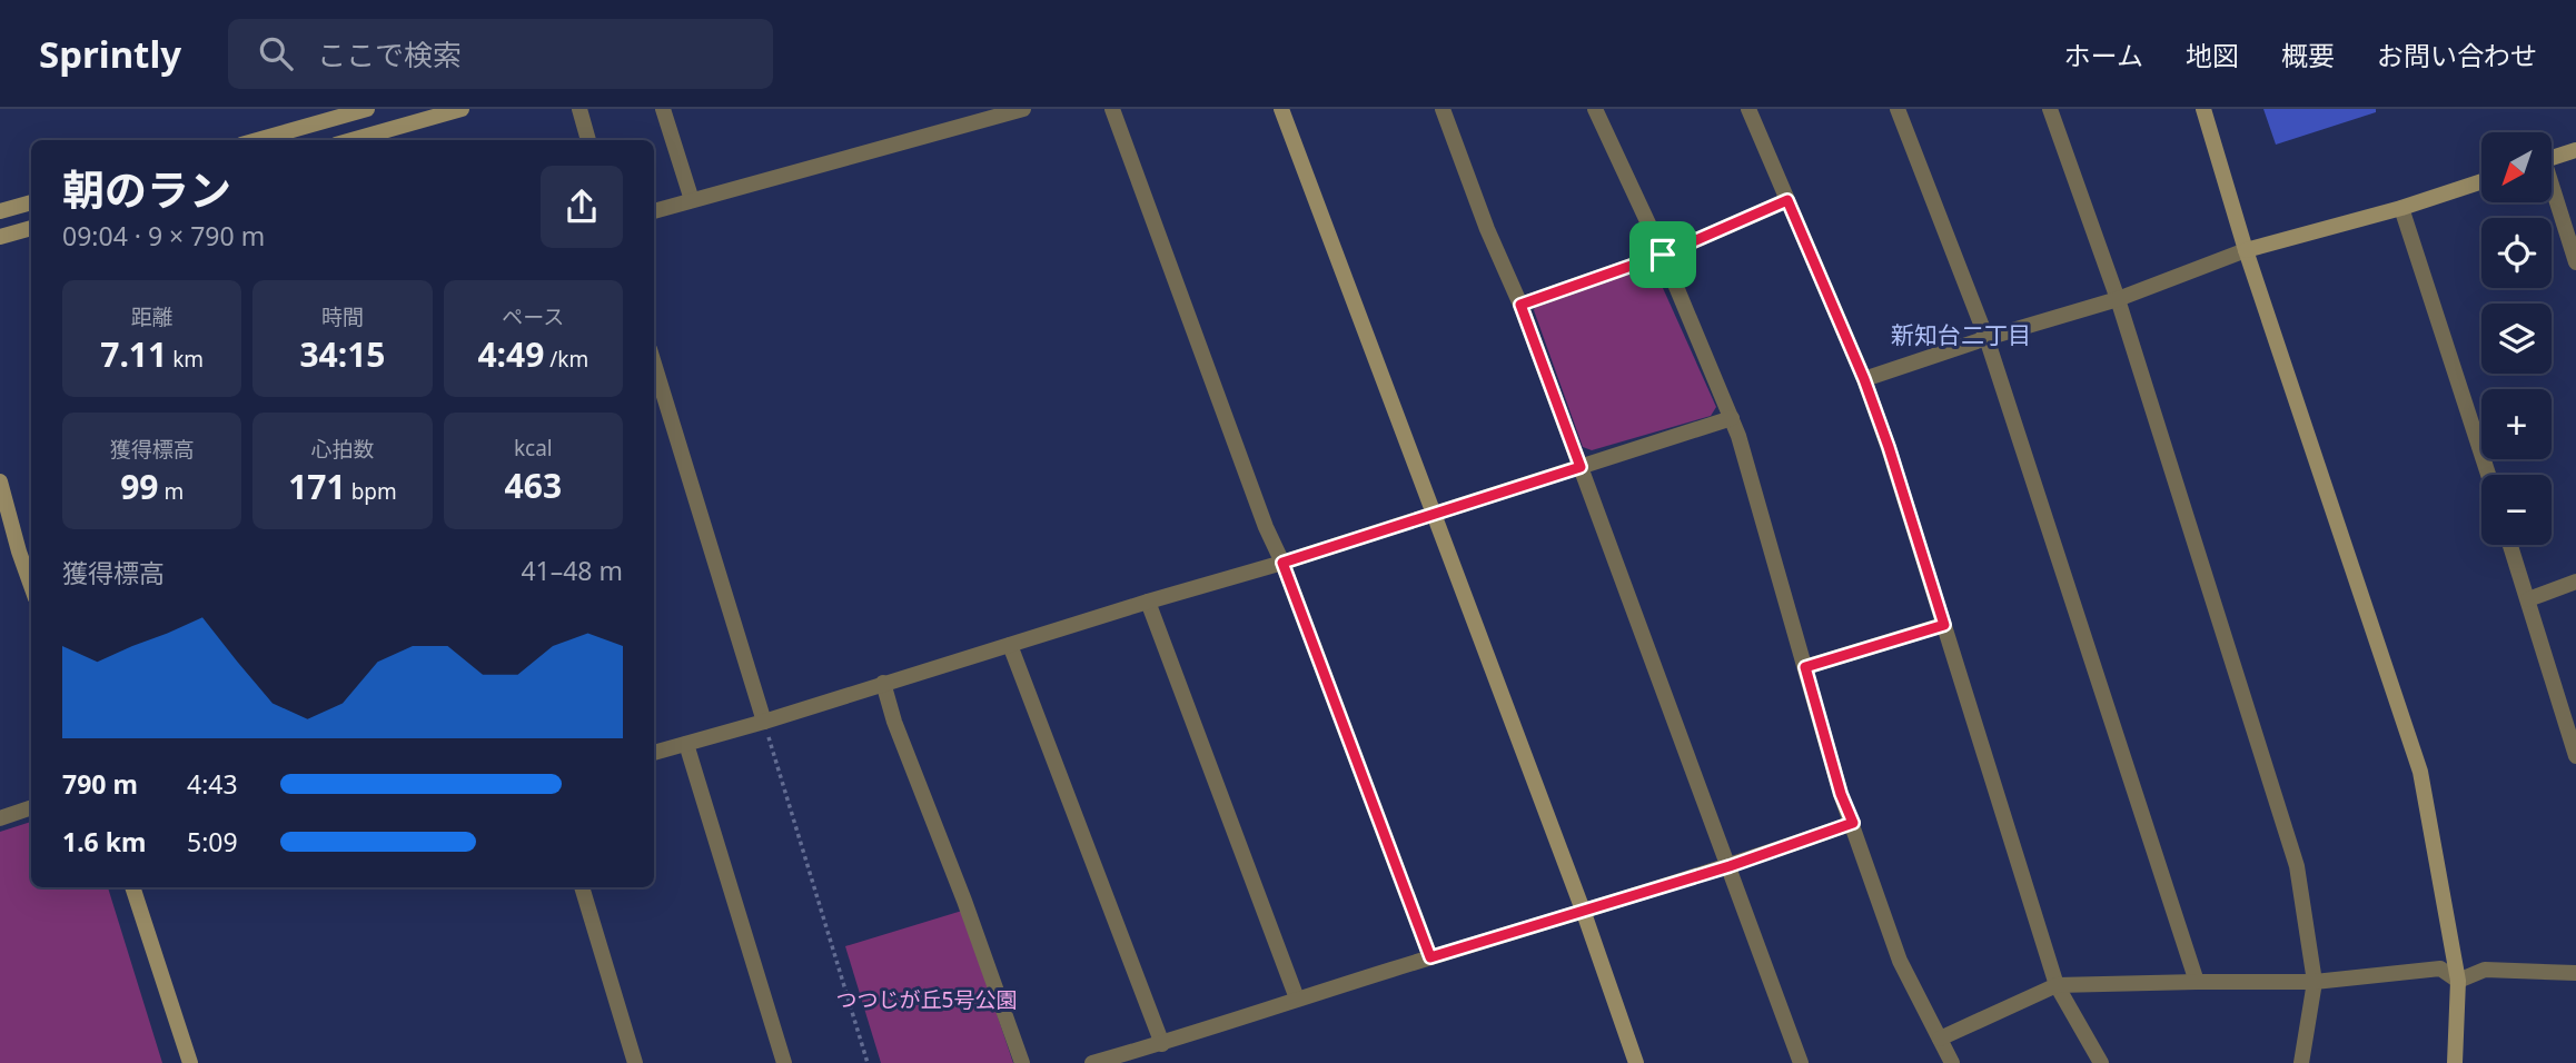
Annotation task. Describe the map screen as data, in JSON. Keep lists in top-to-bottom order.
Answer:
{
  "districts": ["新知台二丁目"],
  "parks": ["つつじが丘5号公園"],
  "north": "bottom left",
  "page": {
    "header": "Sprintly",
    "search": "ここで検索",
    "nav": [
      "ホーム",
      "地図",
      "概要",
      "お問い合わせ"
    ],
    "map_buttons": ["+", "−"],
    "heading": ["朝のラン", "09:04 · 9 × 790 m"],
    "stats": [
      ["距離", "7.11 km"],
      ["時間", "34:15"],
      ["ペース", "4:49 /km"],
      ["獲得標高", "99 m"],
      ["心拍数", "171 bpm"],
      ["kcal", "463"]
    ],
    "chart": ["獲得標高", "41–48 m"],
    "list": [
      {
        "name": "790 m",
        "note": "4:43"
      },
      {
        "name": "1.6 km",
        "note": "5:09"
      }
    ]
  }
}
